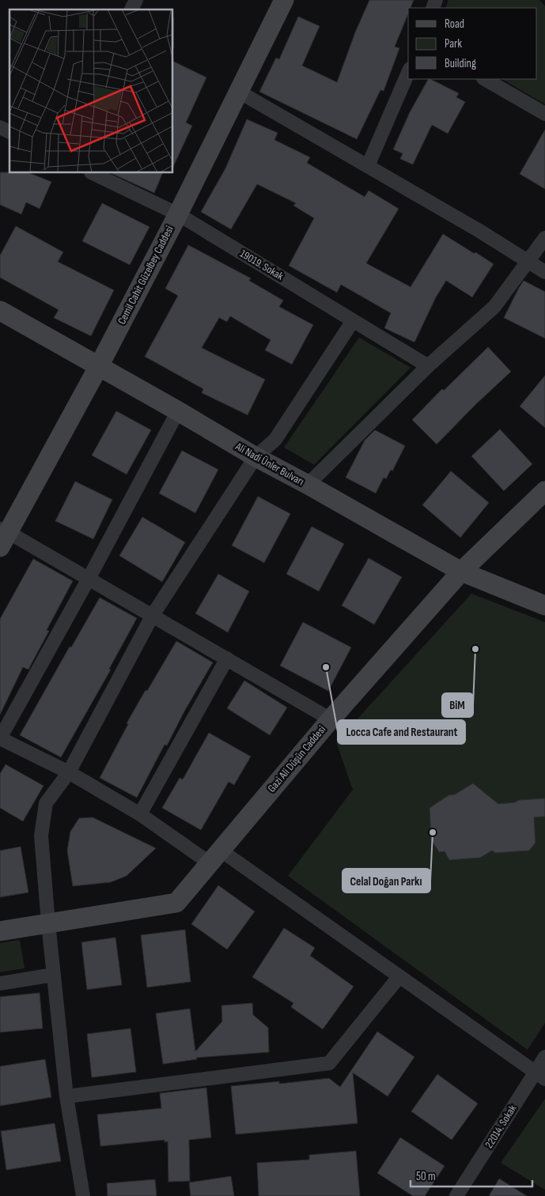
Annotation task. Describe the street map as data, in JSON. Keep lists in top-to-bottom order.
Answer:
{
  "streets": {
    "street": [
      "19019. Sokak",
      "Cemil Cahit Güzelbey Caddesi",
      "Ali Nadi Ünler Bulvarı",
      "Gazi Ali Düşün Caddesi",
      "22014. Sokak"
    ]
  },
  "crossings": [
    ["19019. Sokak", "Cemil Cahit Güzelbey Caddesi"],
    ["Cemil Cahit Güzelbey Caddesi", "Ali Nadi Ünler Bulvarı"],
    ["Ali Nadi Ünler Bulvarı", "Gazi Ali Düşün Caddesi"]
  ],
  "places": ["BiM", "Locca Cafe and Restaurant", "Celal Doğan Parkı"],
  "legend": ["Road", "Park", "Building"],
  "scale_bar": "50 m"
}
